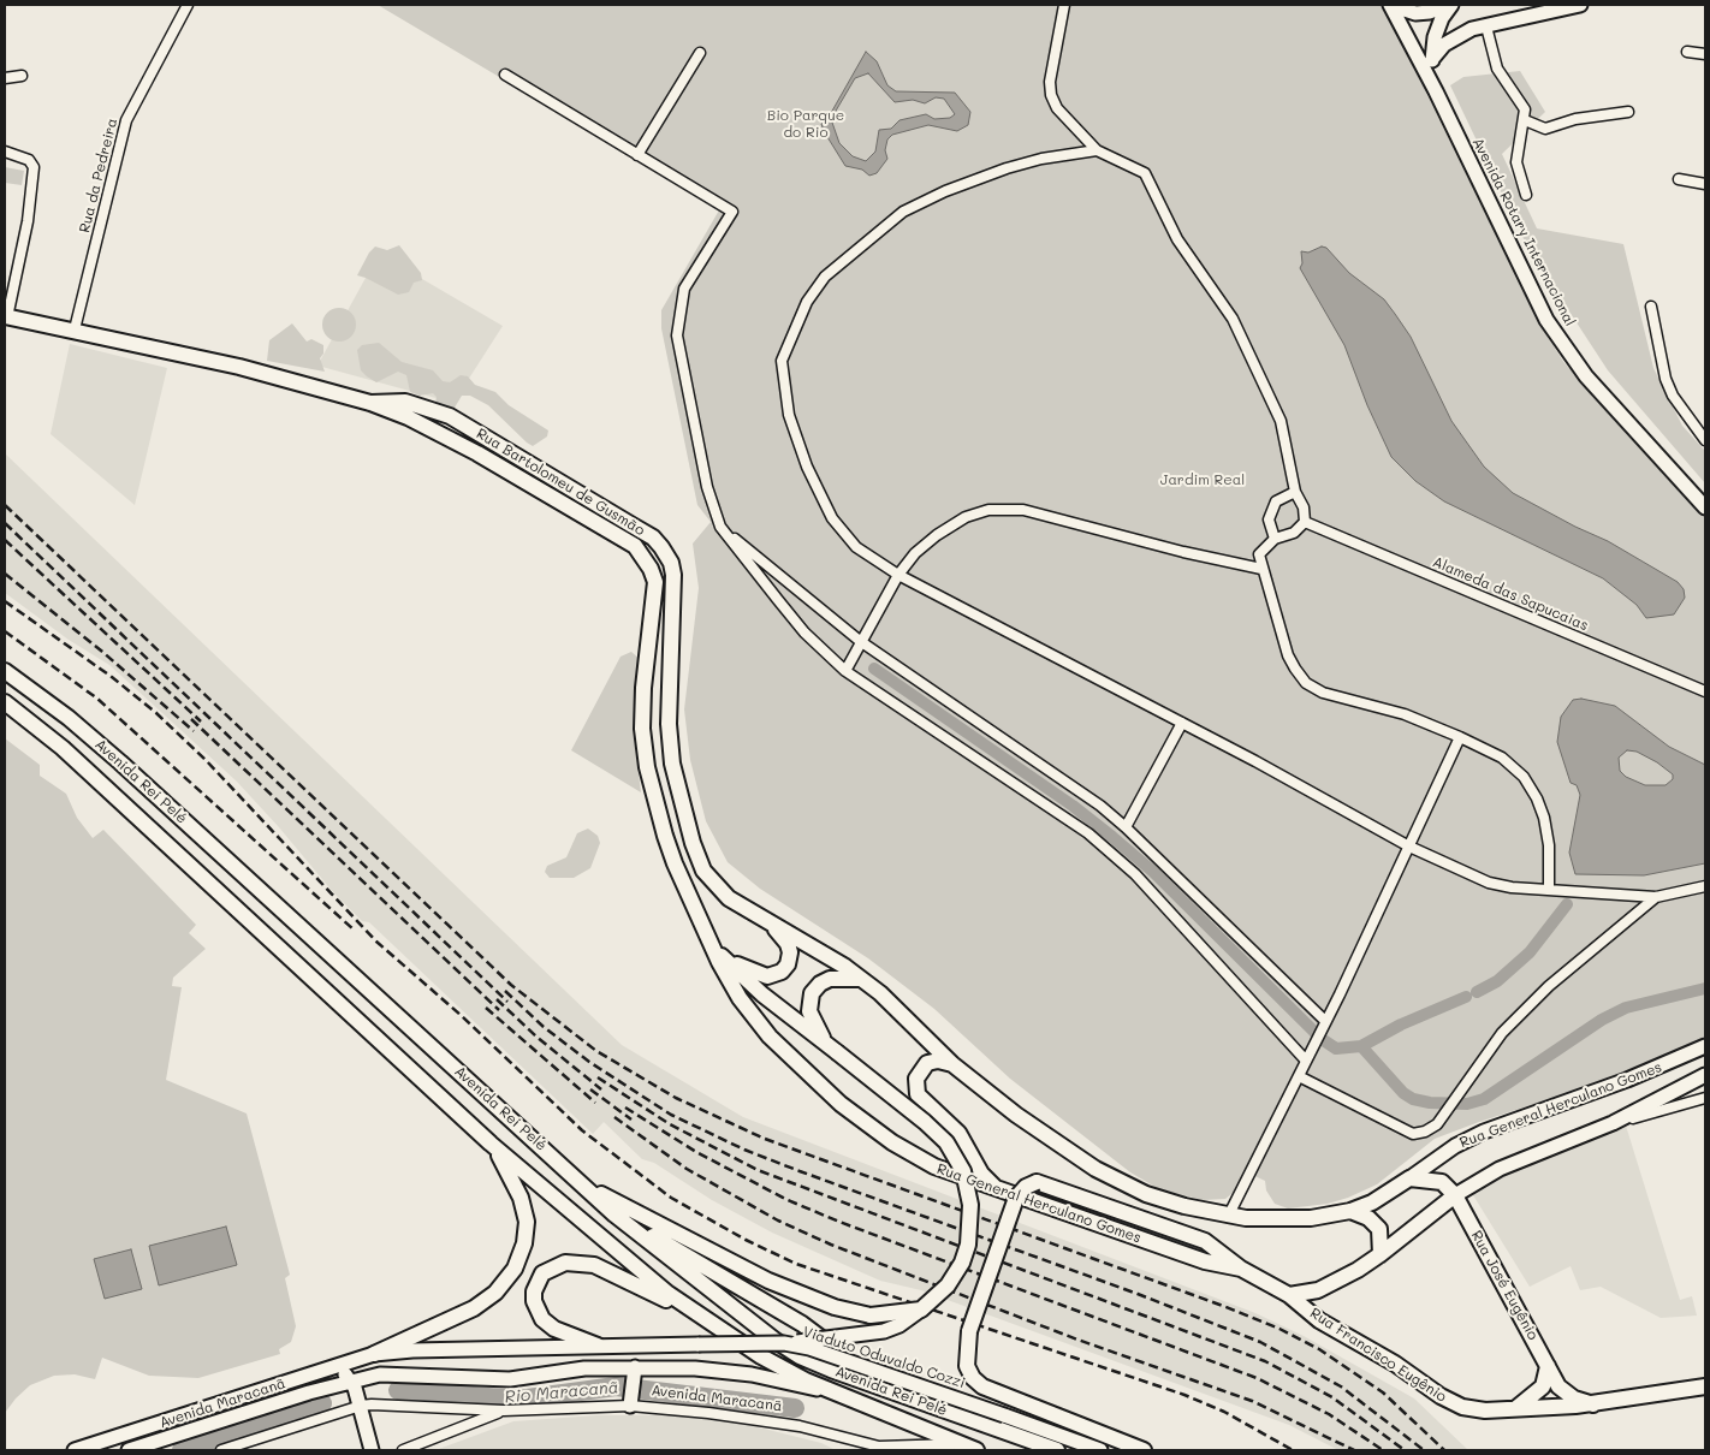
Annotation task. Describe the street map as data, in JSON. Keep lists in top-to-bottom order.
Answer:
{
  "streets": {
    "main road": [
      "Avenida Rotary Internacional",
      "Rua Bartolomeu de Gusmão",
      "Avenida Rei Pelé",
      "Rua General Herculano Gomes",
      "Rua José Eugênio",
      "Rua Francisco Eugênio",
      "Viaduto Oduvaldo Cozzi",
      "Avenida Maracanã"
    ],
    "street": ["Rua da Pedreira", "Alameda das Sapucaias"]
  },
  "crossings": [
    ["Rua da Pedreira", "Rua Bartolomeu de Gusmão"],
    ["Rua Bartolomeu de Gusmão", "Rua General Herculano Gomes"],
    ["Avenida Rei Pelé", "Avenida Maracanã"],
    ["Rua General Herculano Gomes", "Rua José Eugênio"],
    ["Rua General Herculano Gomes", "Rua Francisco Eugênio"],
    ["Rua José Eugênio", "Rua Francisco Eugênio"],
    ["Viaduto Oduvaldo Cozzi", "Avenida Maracanã"]
  ],
  "water": ["Rio Maracanã"],
  "parks": ["Bio Parque do Rio", "Jardim Real"]
}
